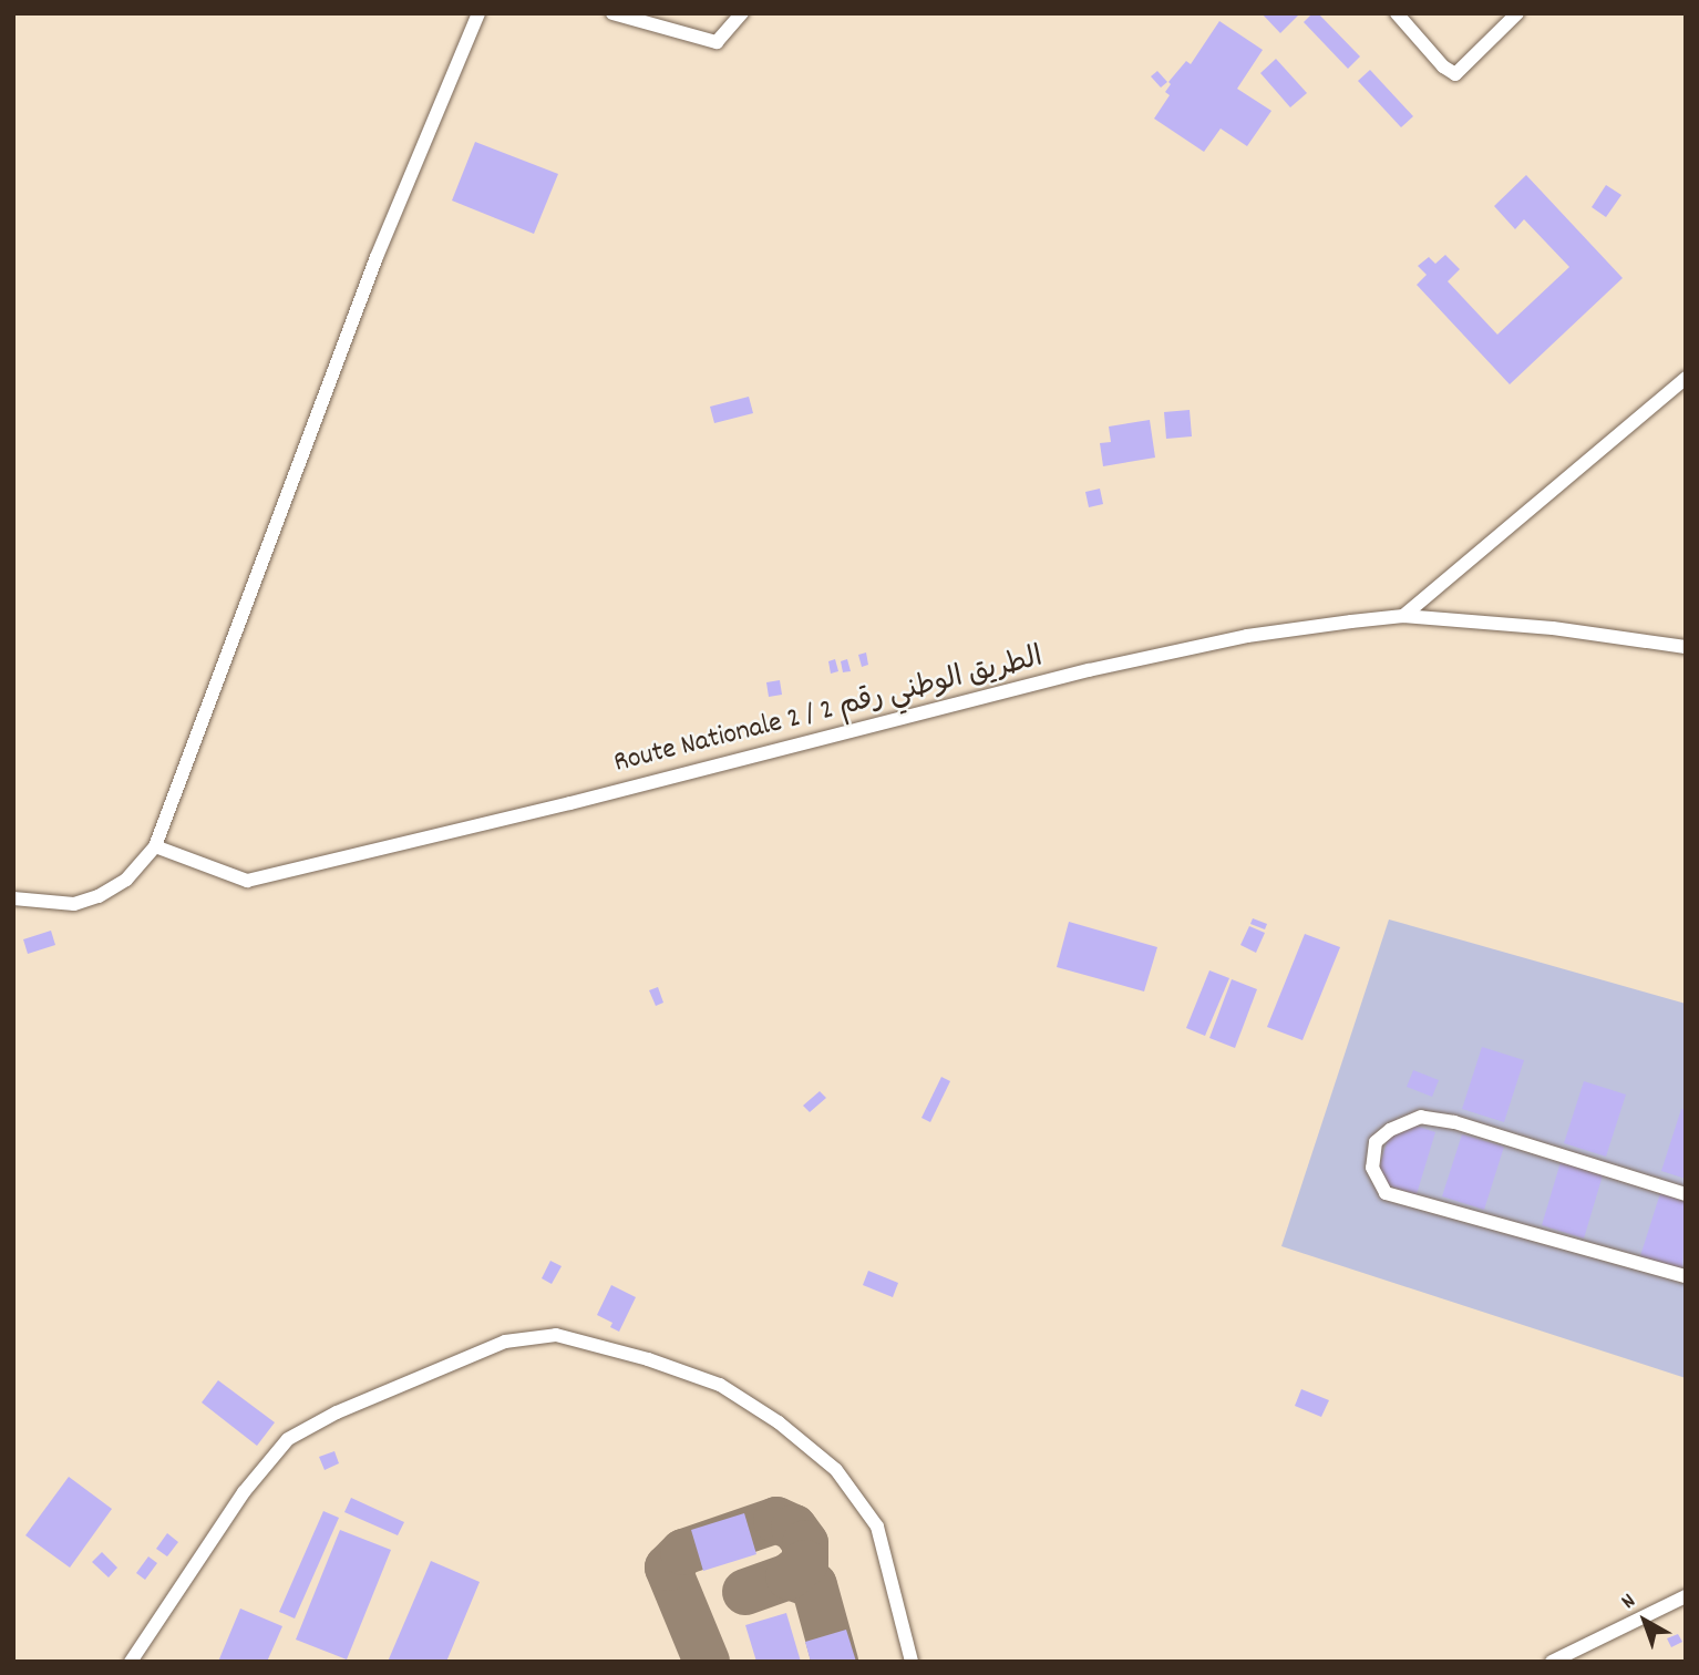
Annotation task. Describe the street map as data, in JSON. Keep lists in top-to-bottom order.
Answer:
{
  "streets": {
    "street": ["Route Nationale 2 / الطريق الوطني رقم 2"]
  },
  "north": "top left"
}
